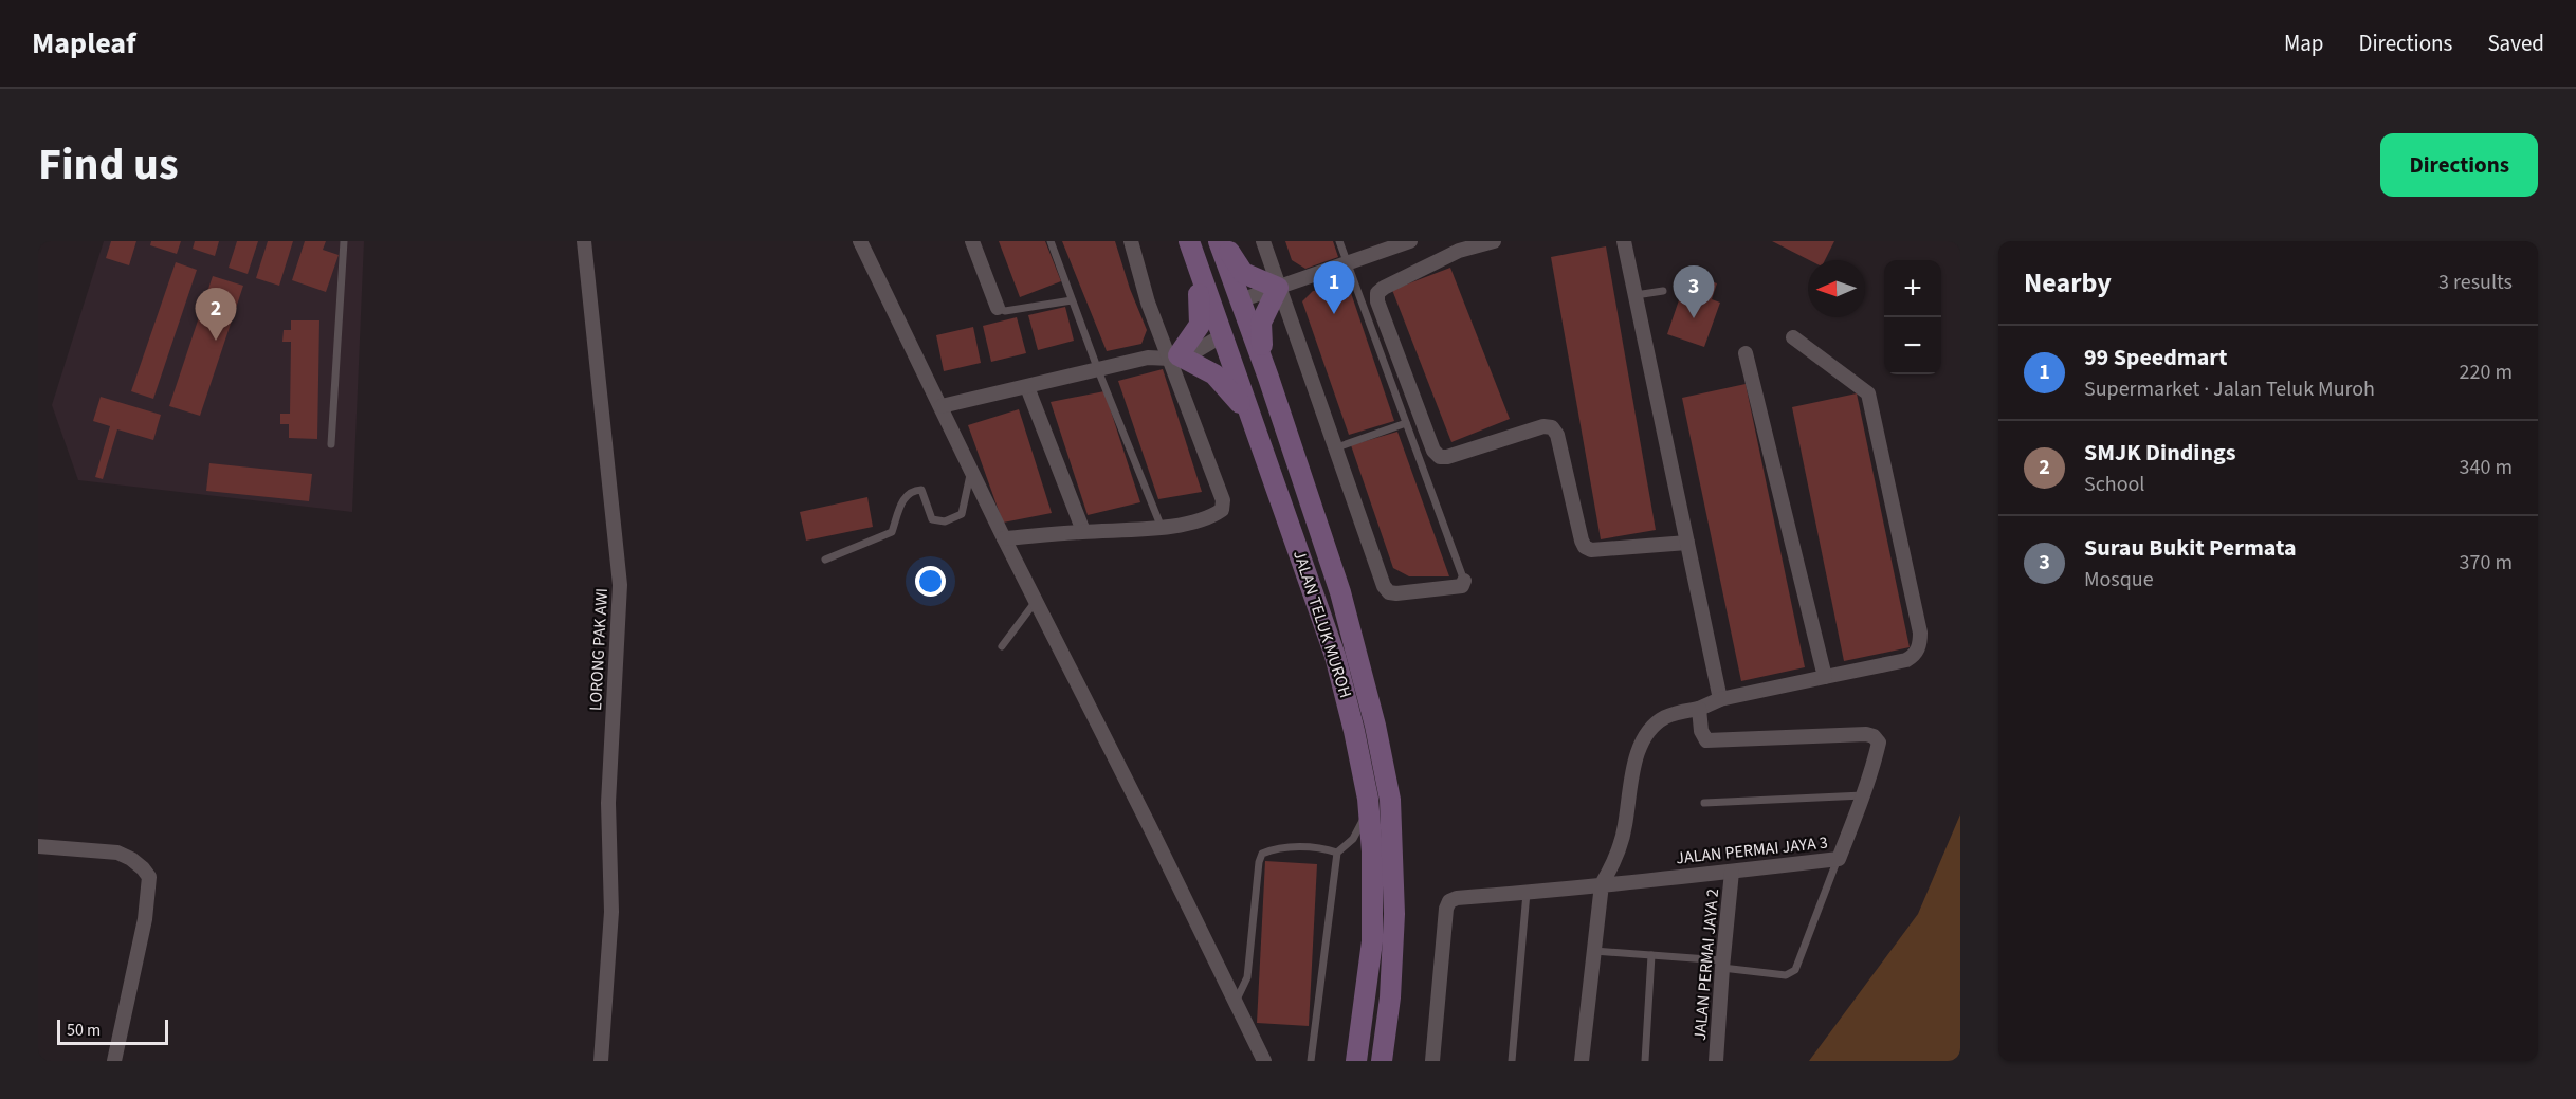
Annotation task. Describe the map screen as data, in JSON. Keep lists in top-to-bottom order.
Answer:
{
  "streets": {
    "main road": ["JALAN TELUK MUROH"],
    "street": ["LORONG PAK AWI", "JALAN PERMAI JAYA 3", "JALAN PERMAI JAYA 2"]
  },
  "crossings": [
    ["JALAN PERMAI JAYA 3", "JALAN PERMAI JAYA 2"]
  ],
  "scale_bar": "50 m",
  "north": "left",
  "page": {
    "header": "Mapleaf",
    "nav": ["Map", "Directions", "Saved"],
    "title": "Find us",
    "buttons": "Directions",
    "heading": ["Nearby", "3 results"],
    "map_buttons": ["+", "−"],
    "pins": ["1", "3", "2"],
    "list": [
      {
        "mark": "1",
        "name": "99 Speedmart",
        "note": "Supermarket · Jalan Teluk Muroh",
        "value": "220 m"
      },
      {
        "mark": "2",
        "name": "SMJK Dindings",
        "note": "School",
        "value": "340 m"
      },
      {
        "mark": "3",
        "name": "Surau Bukit Permata",
        "note": "Mosque",
        "value": "370 m"
      }
    ],
    "scale": "50 m"
  }
}
